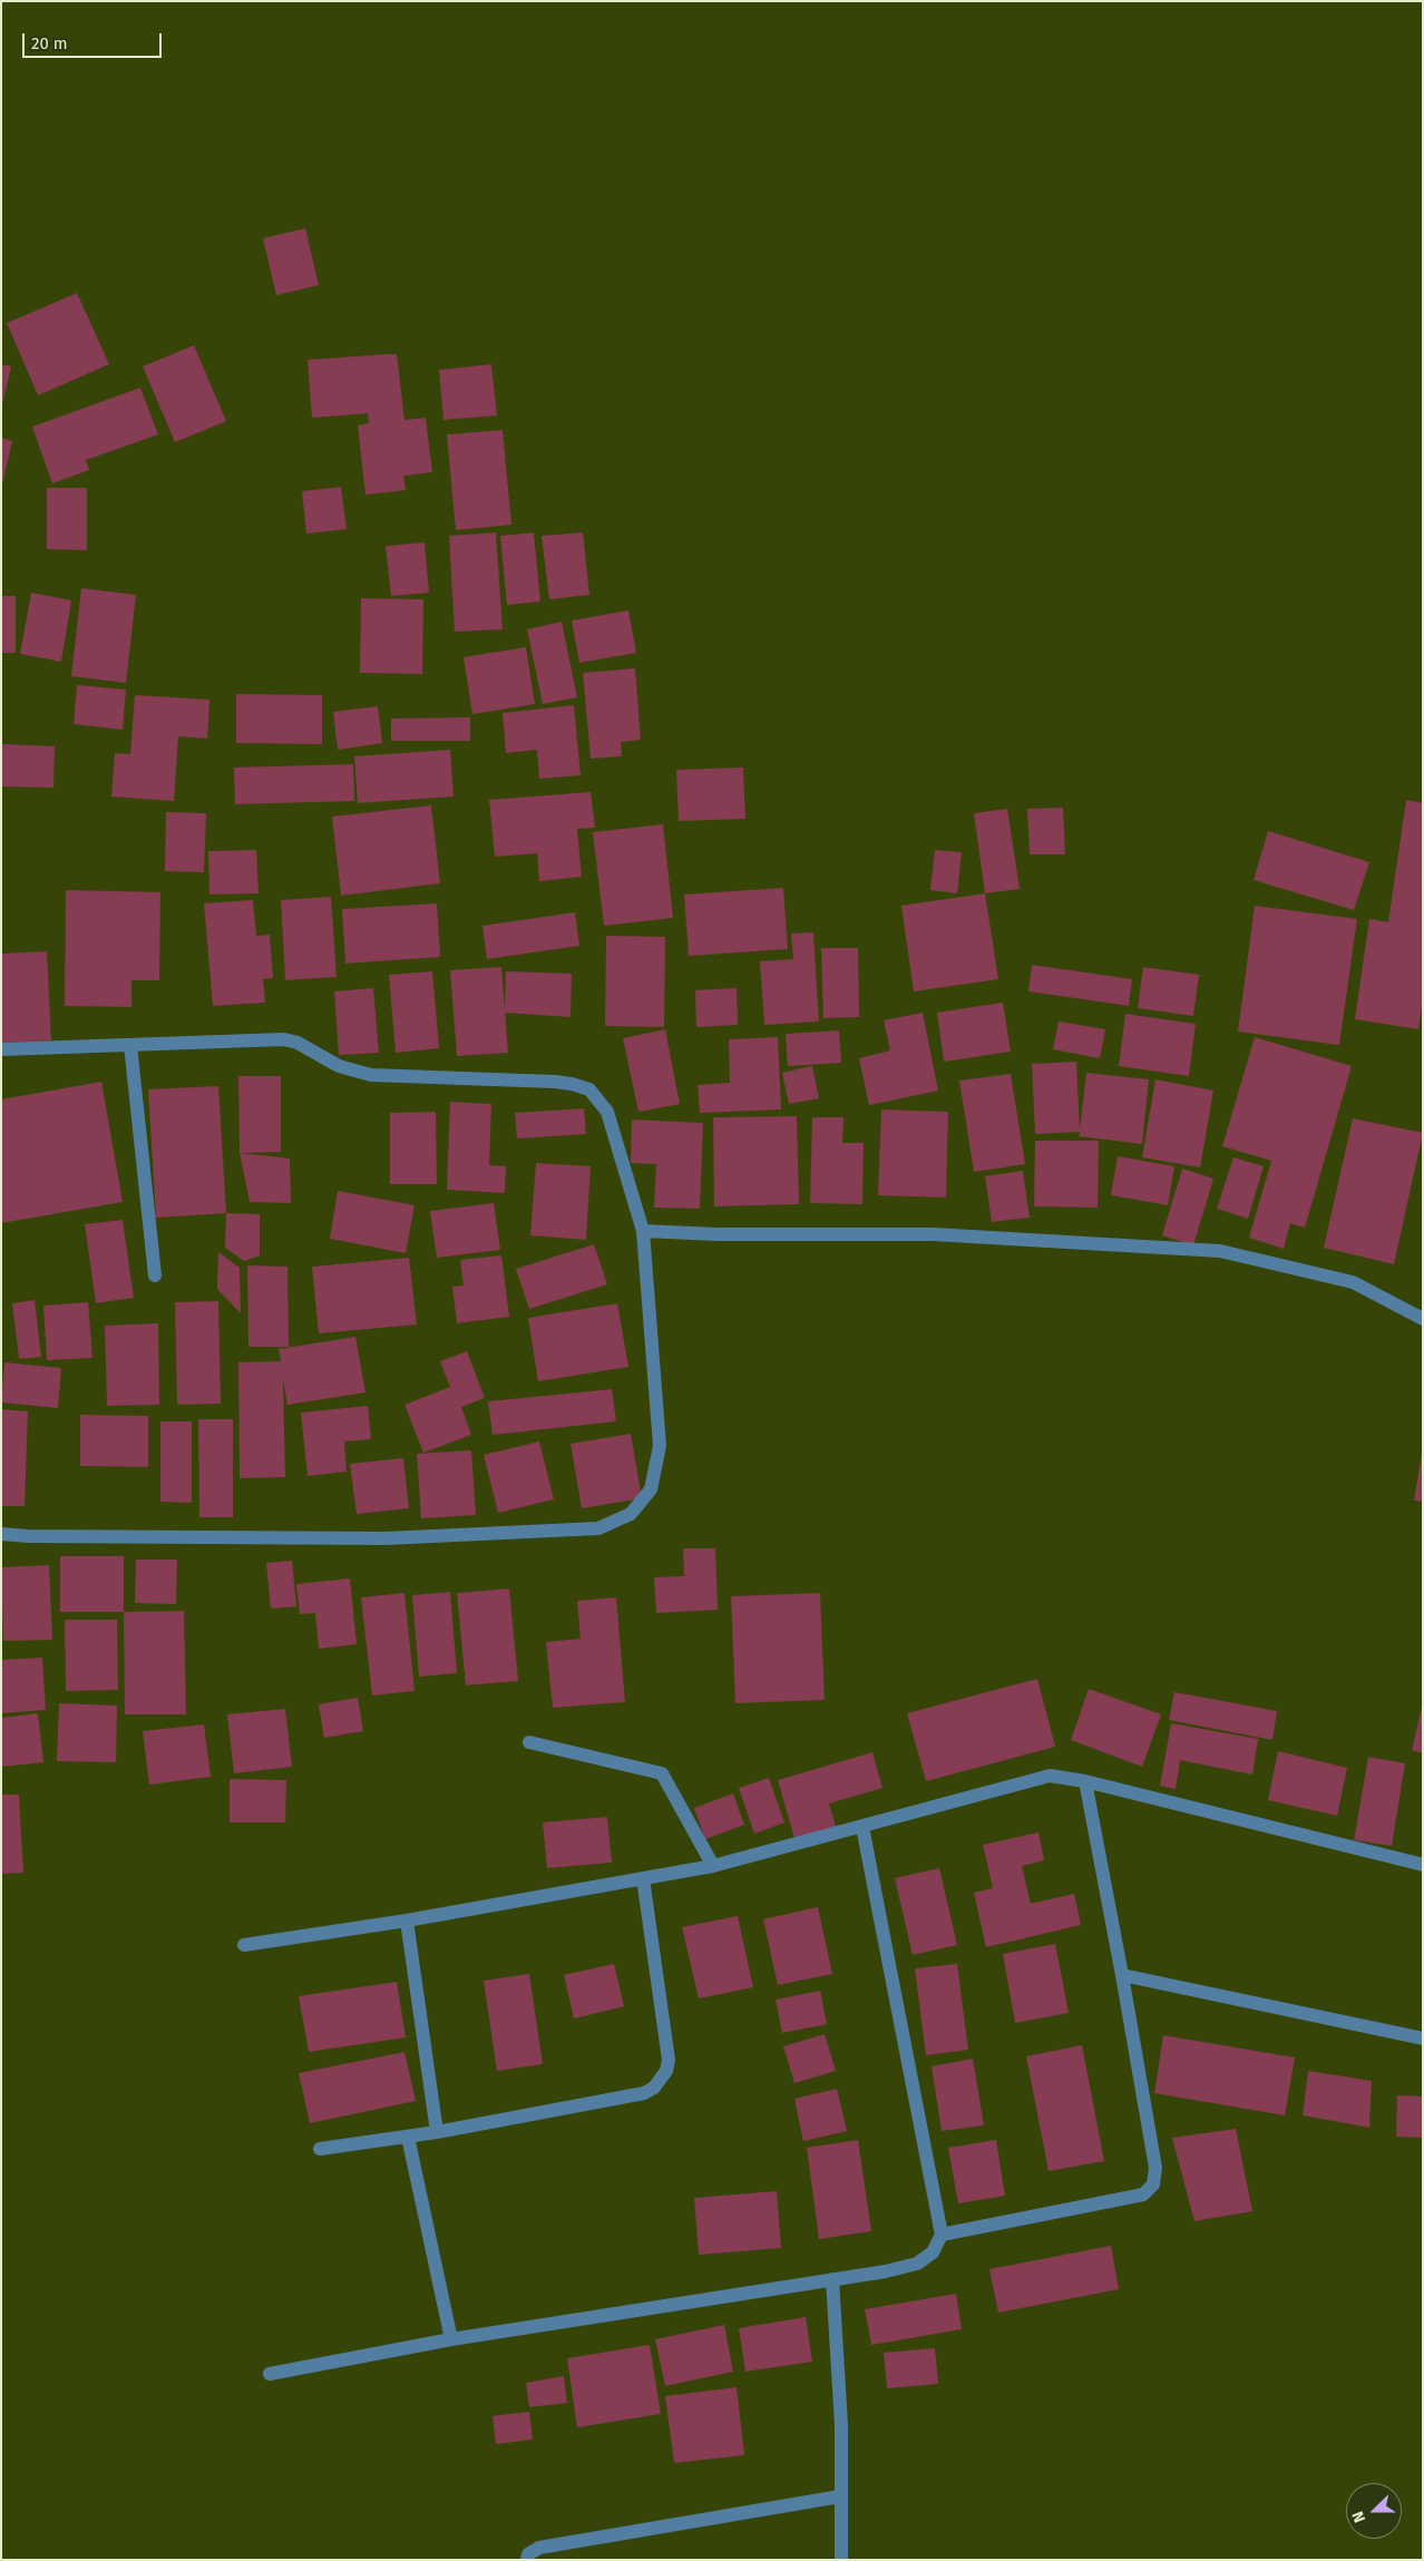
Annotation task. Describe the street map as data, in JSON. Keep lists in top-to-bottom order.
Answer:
{
  "scale_bar": "20 m",
  "north": "left"
}
